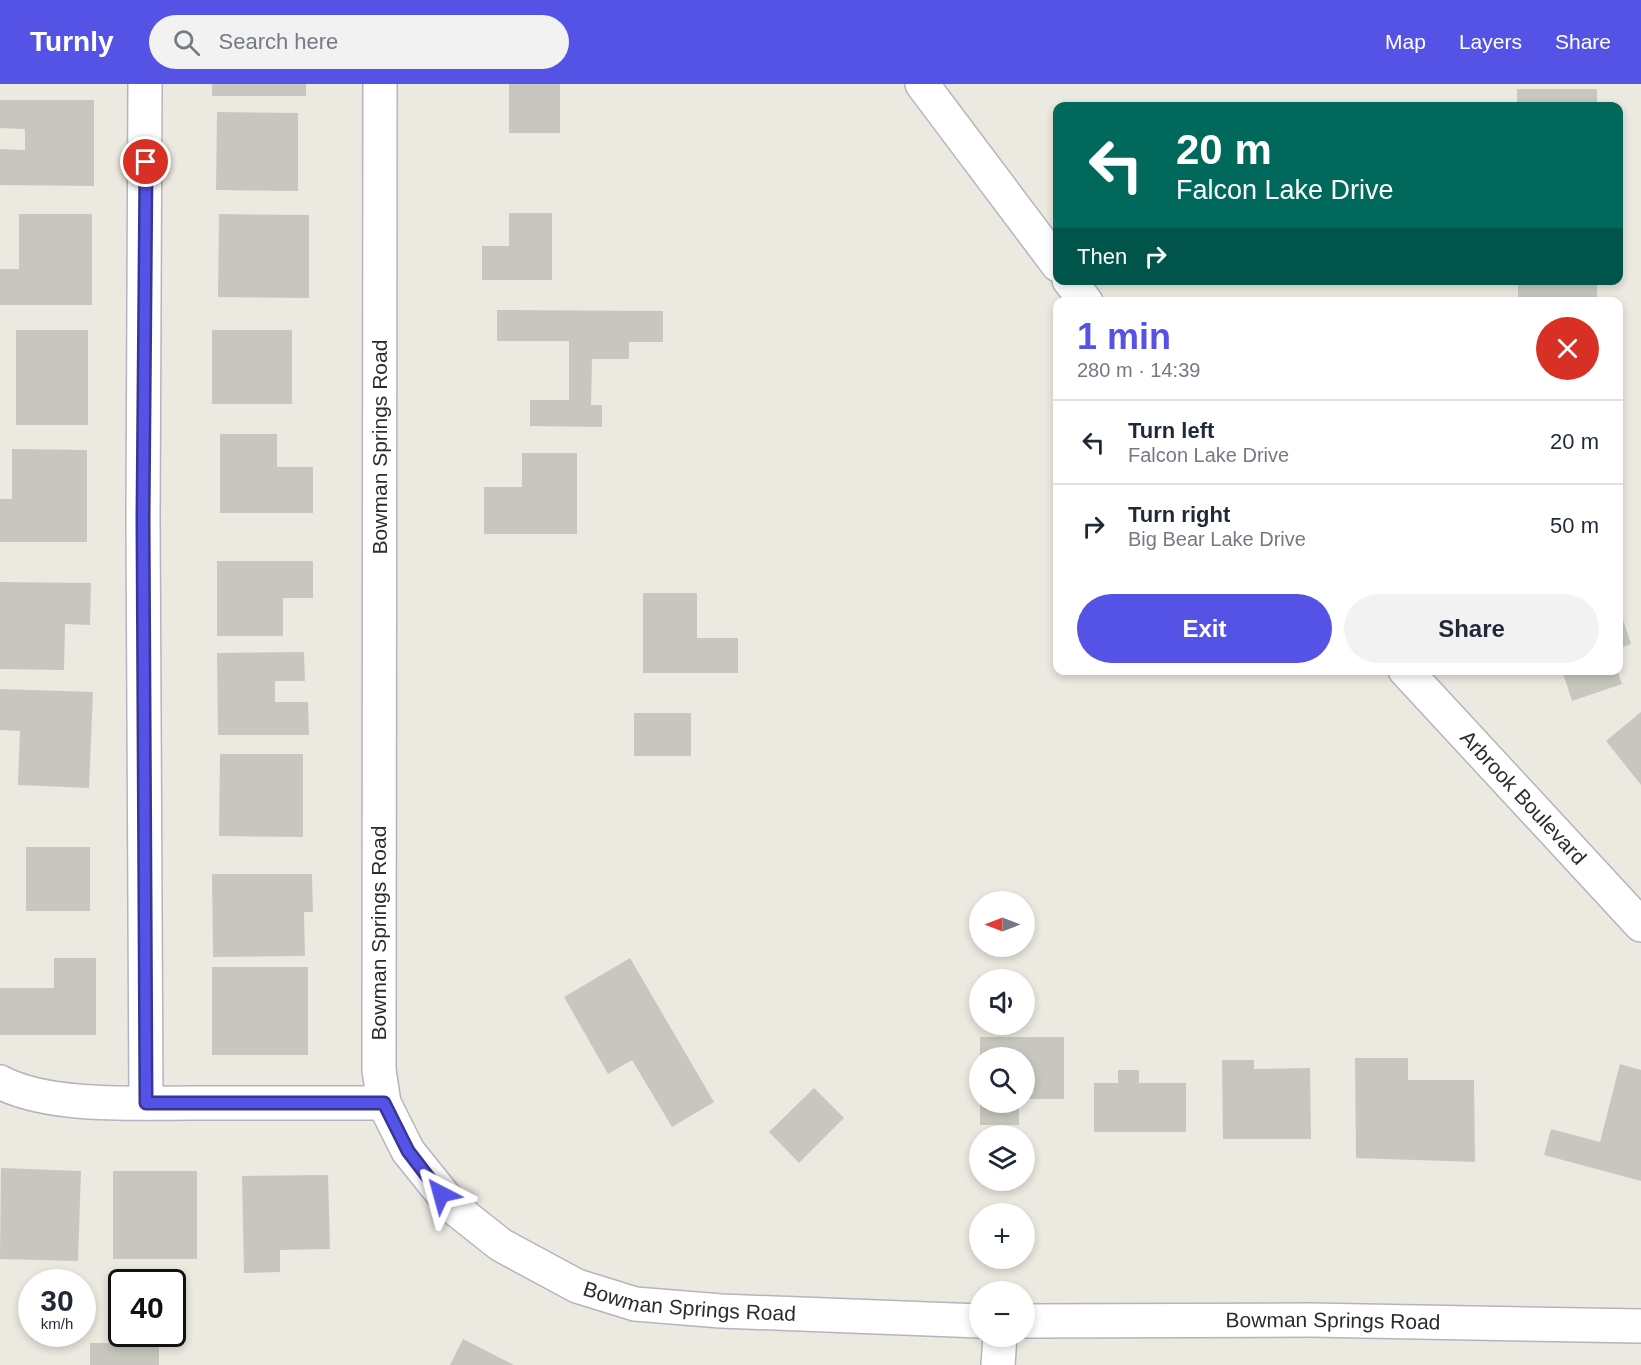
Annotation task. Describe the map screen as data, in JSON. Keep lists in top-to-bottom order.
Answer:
{
  "streets": {
    "street": ["Bowman Springs Road", "Arbrook Boulevard"]
  },
  "north": "left",
  "page": {
    "header": "Turnly",
    "search": "Search here",
    "nav": ["Map", "Layers", "Share"],
    "turn": ["20 m", "Falcon Lake Drive"],
    "then": "Then",
    "heading": ["1 min", "280 m · 14:39"],
    "list": [
      {
        "name": "Turn left",
        "note": "Falcon Lake Drive",
        "value": "20 m"
      },
      {
        "name": "Turn right",
        "note": "Big Bear Lake Drive",
        "value": "50 m"
      }
    ],
    "buttons": ["Exit", "Share"],
    "map_buttons": ["+", "−"],
    "speed": "30 km/h",
    "limit": "40"
  }
}
